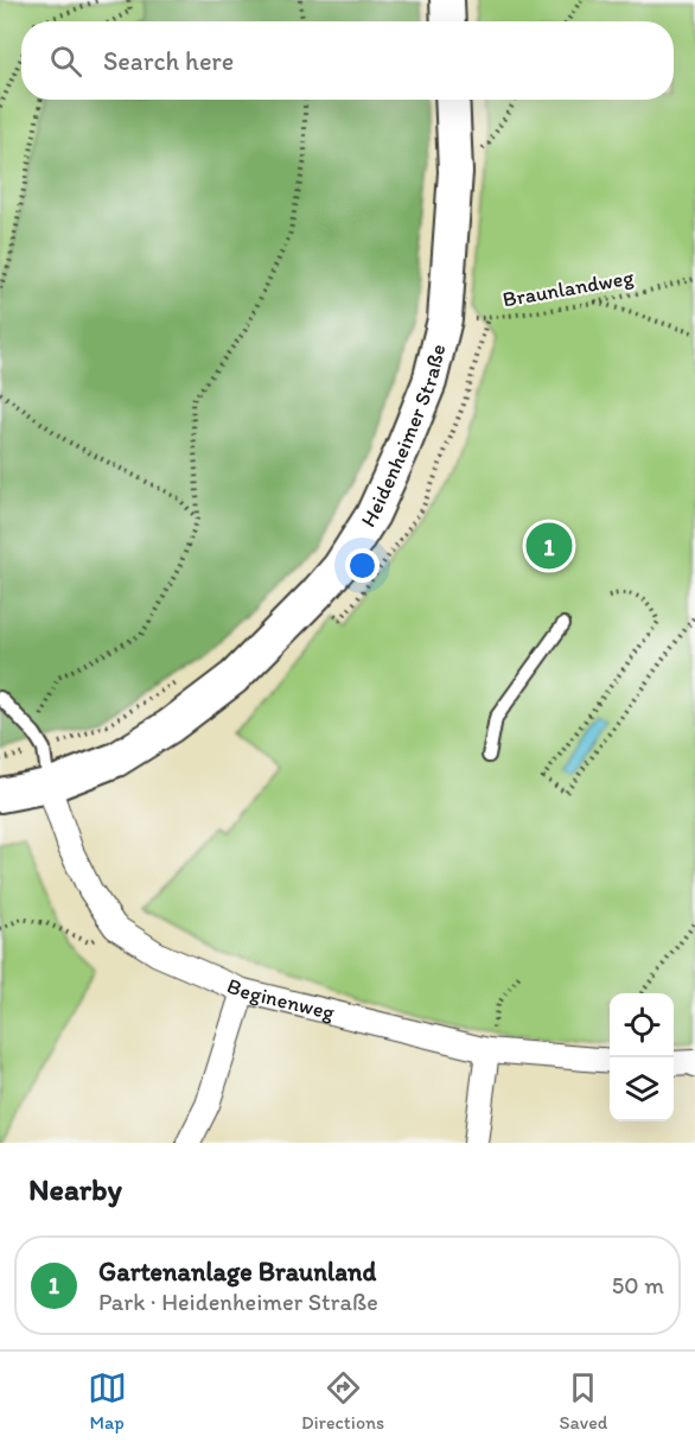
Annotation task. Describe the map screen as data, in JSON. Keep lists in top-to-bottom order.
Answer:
{
  "streets": {
    "main road": ["Heidenheimer Straße"],
    "street": ["Beginenweg"],
    "path": ["Braunlandweg"]
  },
  "crossings": [
    ["Braunlandweg", "Heidenheimer Straße"],
    ["Heidenheimer Straße", "Beginenweg"]
  ],
  "page": {
    "search": "Search here",
    "pins": "1",
    "heading": "Nearby",
    "list": [
      {
        "mark": "1",
        "name": "Gartenanlage Braunland",
        "note": "Park · Heidenheimer Straße",
        "value": "50 m"
      }
    ],
    "nav": ["Map", "Directions", "Saved"]
  }
}
